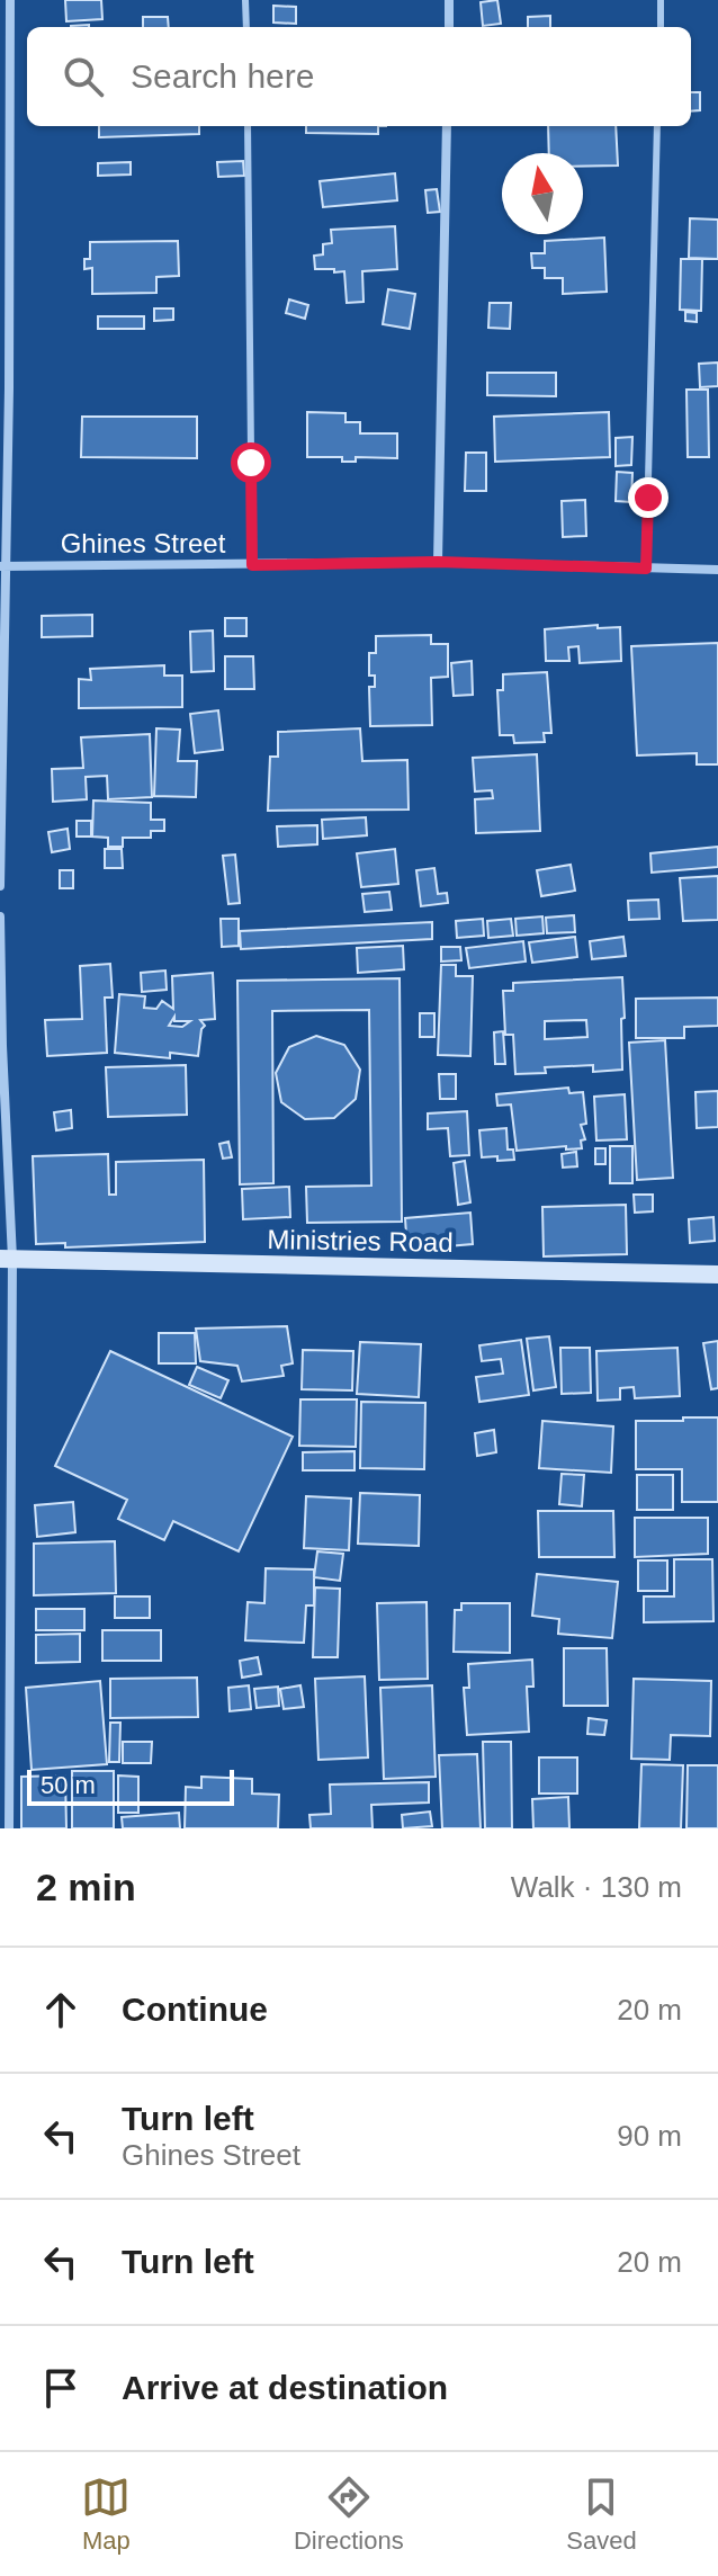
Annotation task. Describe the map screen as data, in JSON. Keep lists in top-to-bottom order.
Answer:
{
  "streets": {
    "street": ["Ghines Street", "Ministries Road"]
  },
  "scale_bar": "50 m",
  "north": "top",
  "page": {
    "search": "Search here",
    "scale": "50 m",
    "heading": ["2 min", "Walk · 130 m"],
    "list": [
      ["Continue", "20 m"],
      ["Turn left", "Ghines Street", "90 m"],
      ["Turn left", "20 m"],
      "Arrive at destination"
    ],
    "nav": ["Map", "Directions", "Saved"]
  }
}
